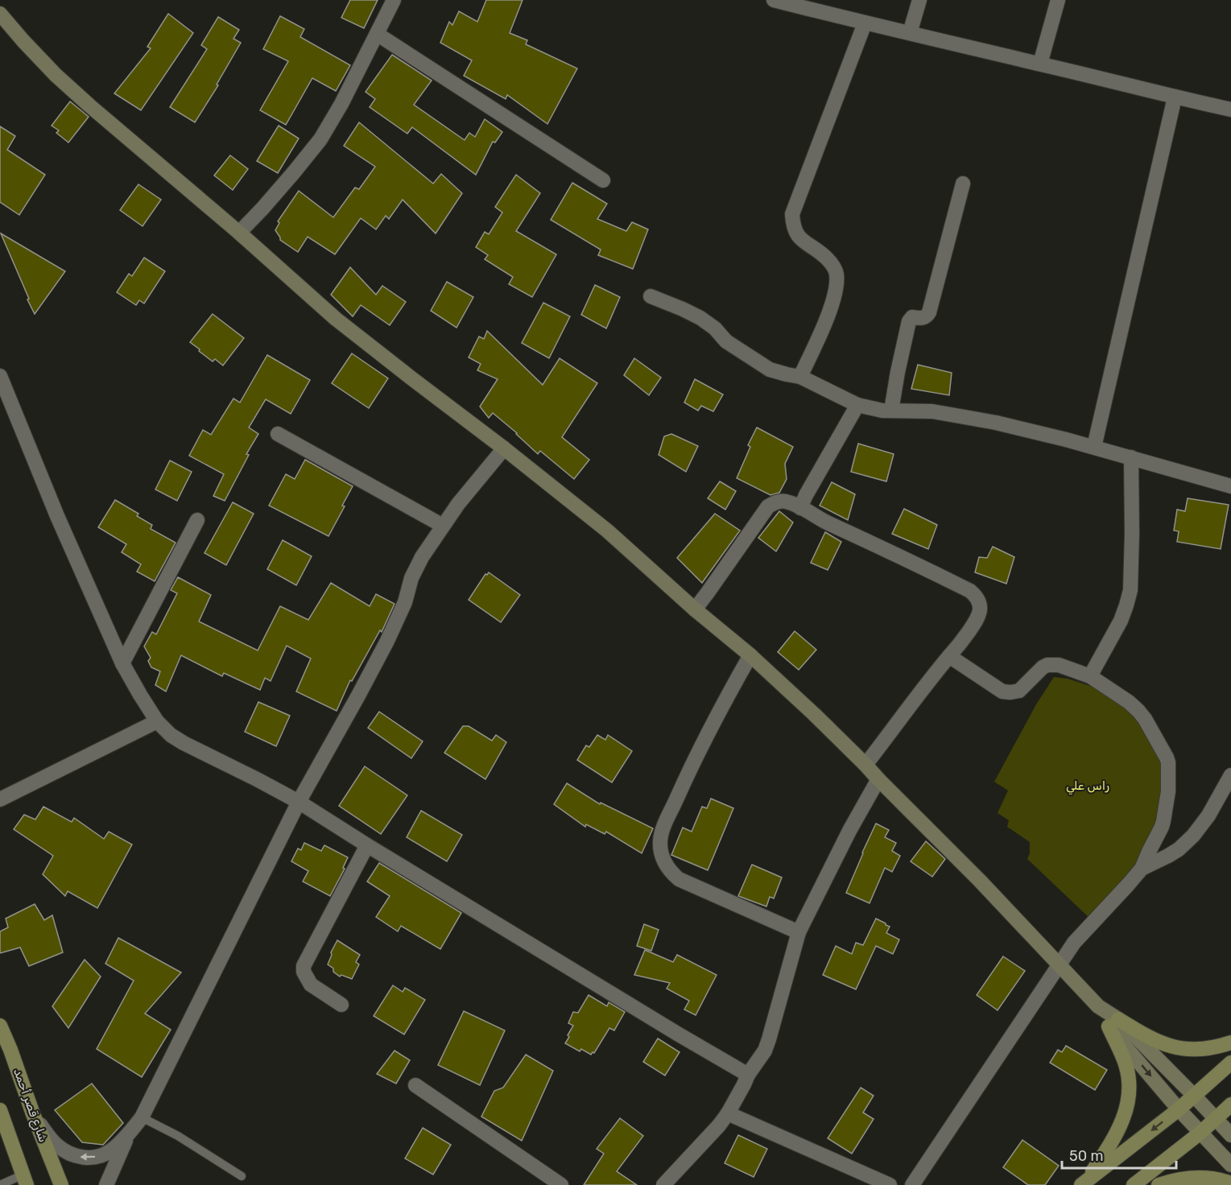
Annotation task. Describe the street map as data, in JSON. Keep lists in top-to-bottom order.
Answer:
{
  "streets": {
    "main road": ["شارع قصر أحمد"]
  },
  "parks": ["راس علي"],
  "scale_bar": "50 m"
}
